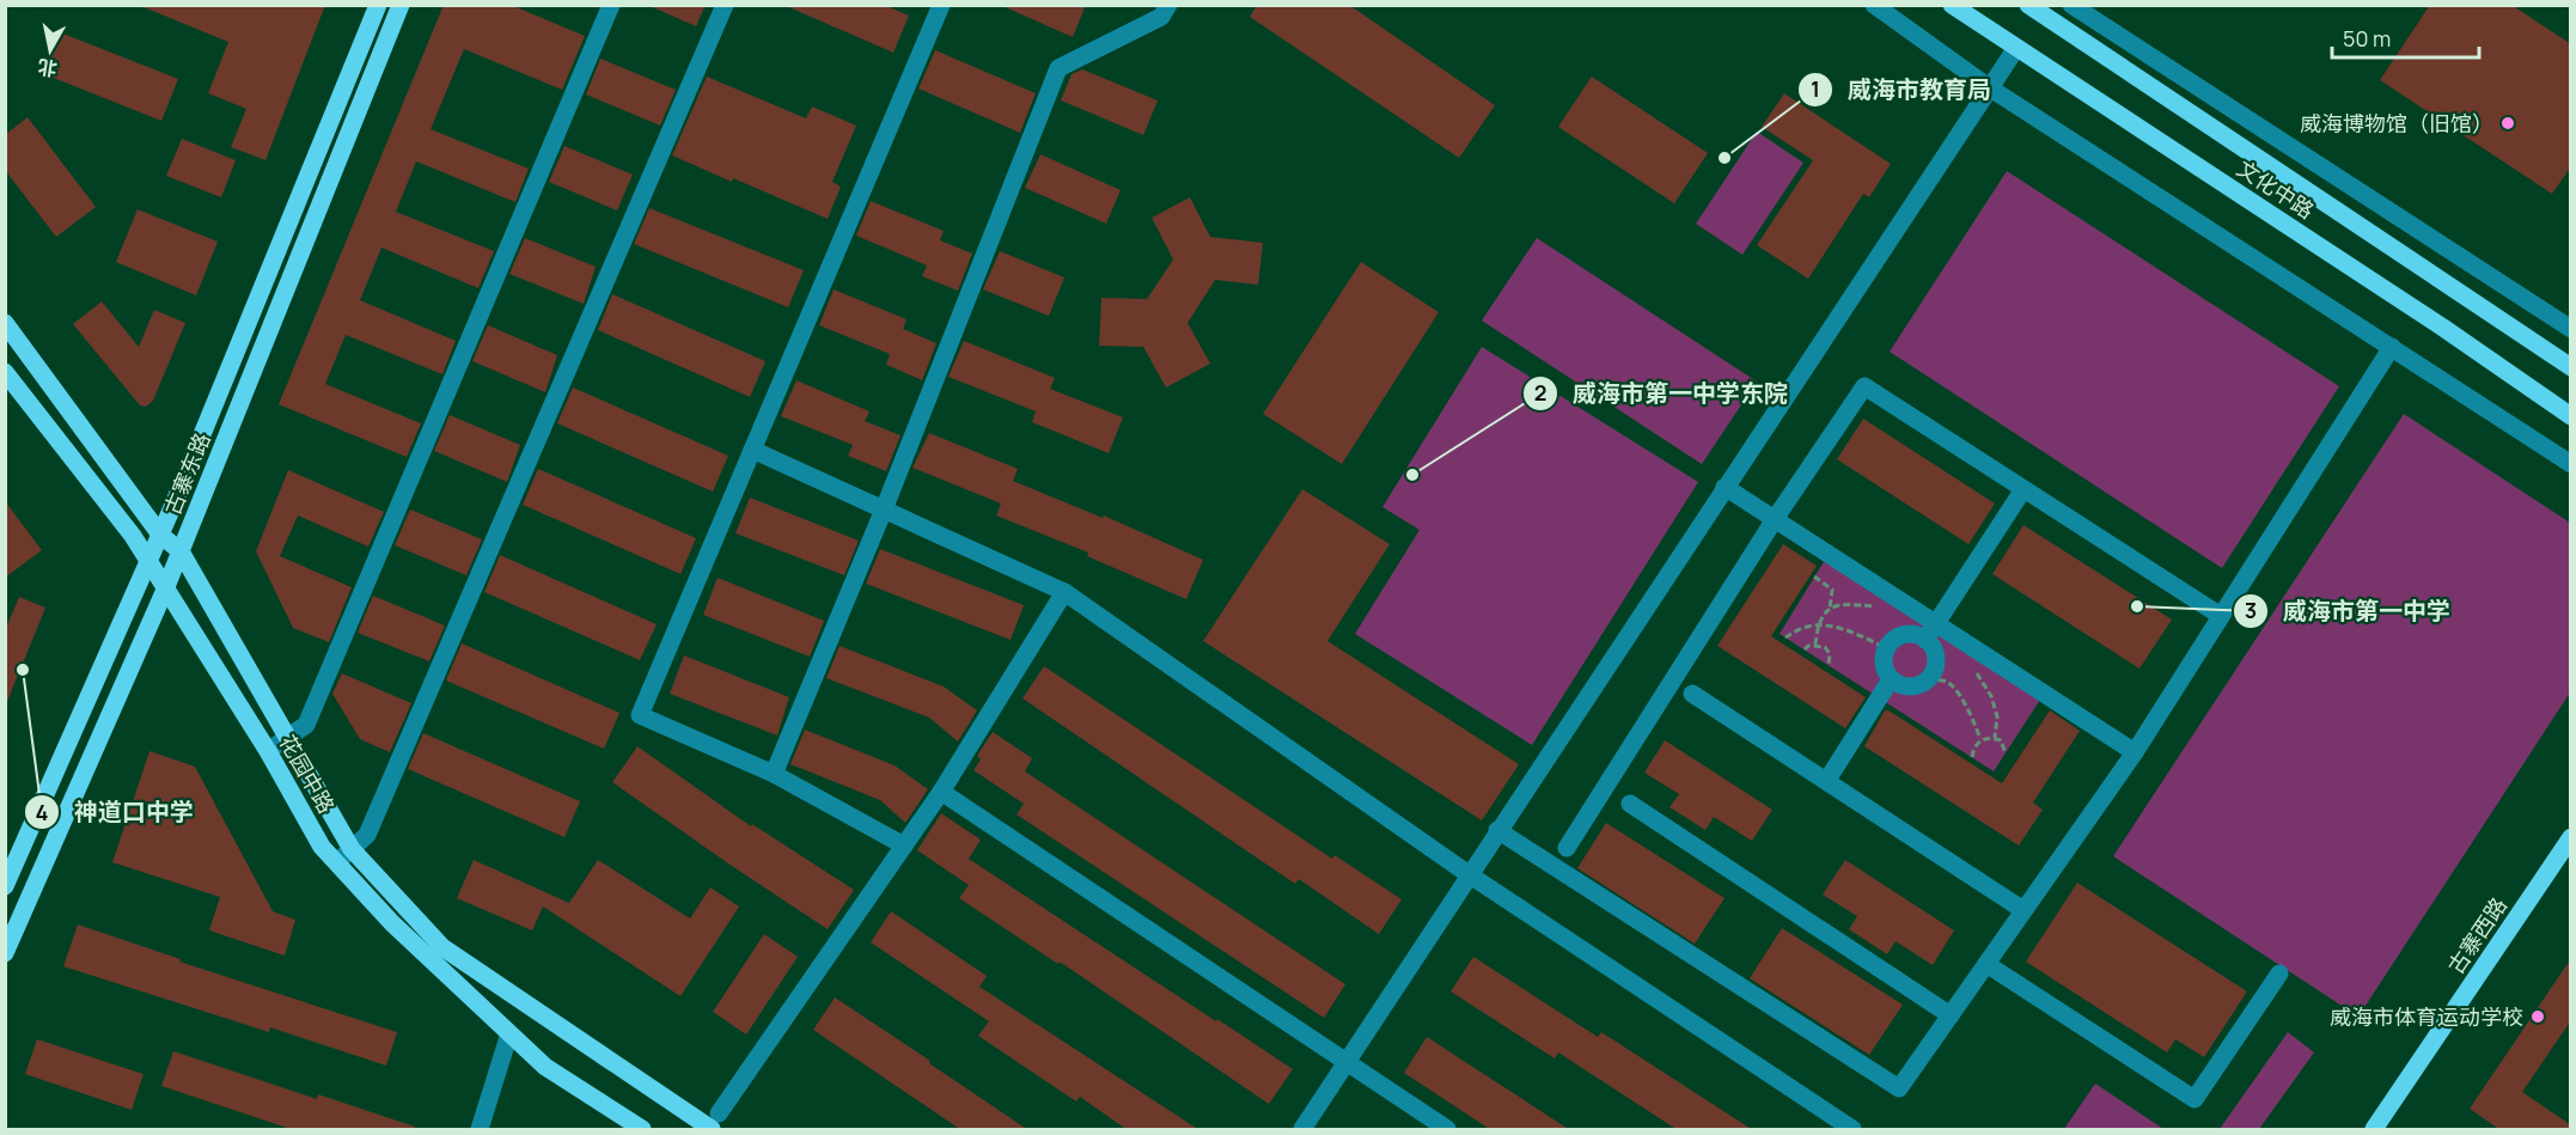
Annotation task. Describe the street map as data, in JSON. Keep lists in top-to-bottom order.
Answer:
{
  "streets": {
    "main road": [
      "文化中路",
      "古寨东路",
      "花园中路",
      "古寨西路"
    ]
  },
  "crossings": [
    ["古寨东路", "花园中路"]
  ],
  "places": [
    "威海博物馆（旧馆）",
    "威海市教育局",
    "威海市第一中学东院",
    "威海市第一中学",
    "神道口中学",
    "威海市体育运动学校"
  ],
  "scale_bar": "50 m",
  "north": "bottom"
}
